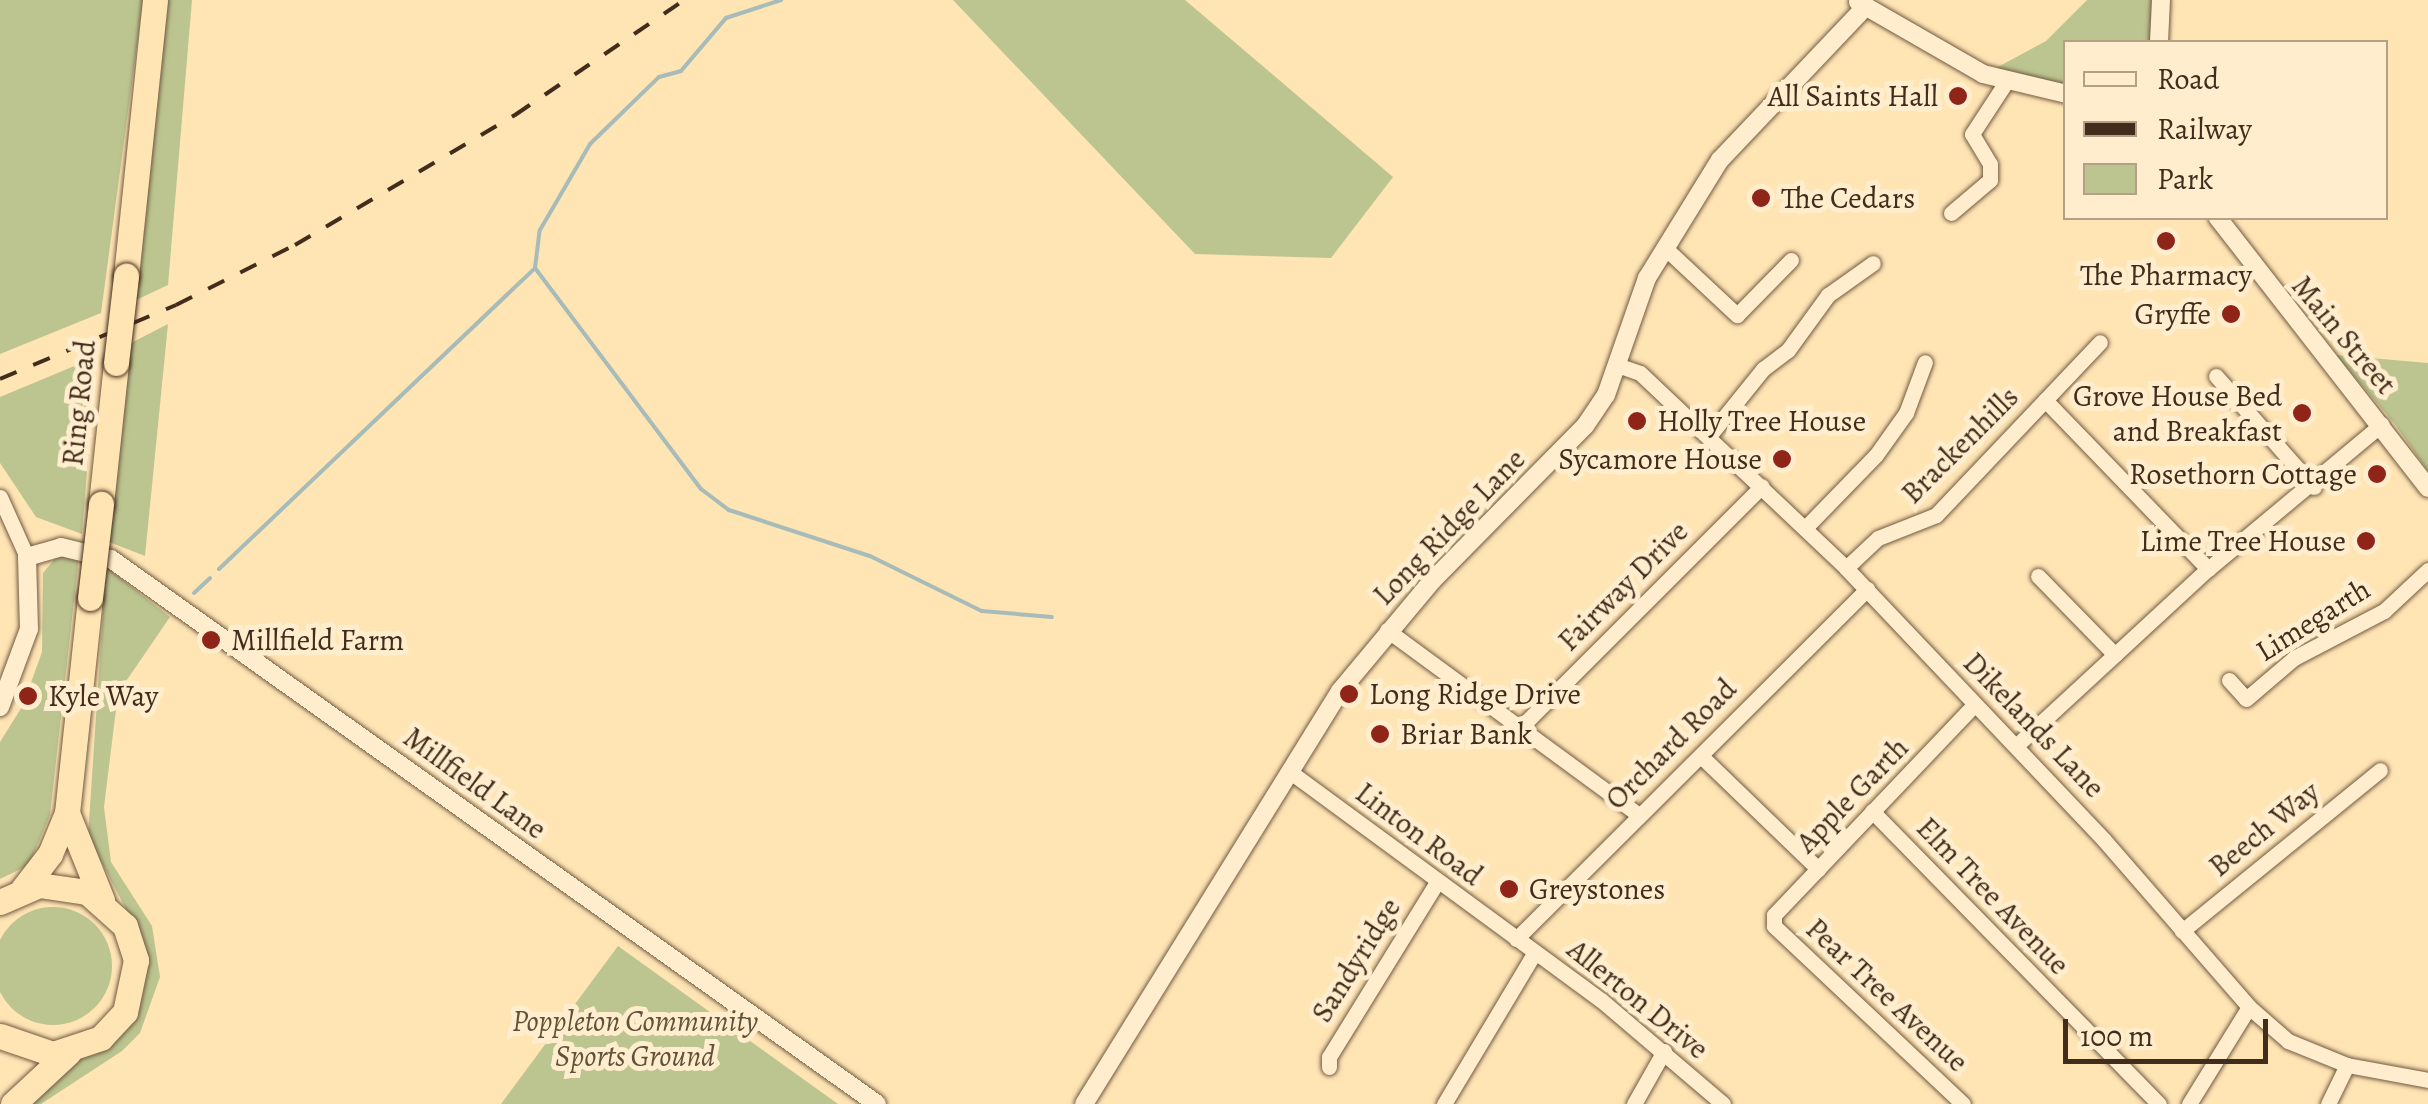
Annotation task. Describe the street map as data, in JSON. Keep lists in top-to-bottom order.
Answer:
{
  "streets": {
    "highway": ["Ring Road"],
    "street": [
      "Main Street",
      "Brackenhills",
      "Long Ridge Lane",
      "Fairway Drive",
      "Limegarth",
      "Dikelands Lane",
      "Orchard Road",
      "Millfield Lane",
      "Apple Garth",
      "Beech Way",
      "Linton Road",
      "Elm Tree Avenue",
      "Sandyridge",
      "Pear Tree Avenue",
      "Allerton Drive"
    ]
  },
  "crossings": [
    ["Brackenhills", "Dikelands Lane"],
    ["Long Ridge Lane", "Dikelands Lane"],
    ["Long Ridge Lane", "Linton Road"],
    ["Fairway Drive", "Dikelands Lane"],
    ["Dikelands Lane", "Orchard Road"],
    ["Dikelands Lane", "Apple Garth"],
    ["Dikelands Lane", "Beech Way"],
    ["Orchard Road", "Linton Road"],
    ["Orchard Road", "Allerton Drive"],
    ["Apple Garth", "Elm Tree Avenue"],
    ["Apple Garth", "Pear Tree Avenue"],
    ["Linton Road", "Sandyridge"],
    ["Linton Road", "Allerton Drive"]
  ],
  "parks": ["Poppleton Community Sports Ground"],
  "places": [
    "All Saints Hall",
    "The Cedars",
    "The Pharmacy",
    "Gryffe",
    "Grove House Bed and Breakfast",
    "Holly Tree House",
    "Sycamore House",
    "Rosethorn Cottage",
    "Lime Tree House",
    "Millfield Farm",
    "Long Ridge Drive",
    "Kyle Way",
    "Briar Bank",
    "Greystones"
  ],
  "legend": ["Road", "Railway", "Park"],
  "scale_bar": "100 m"
}
